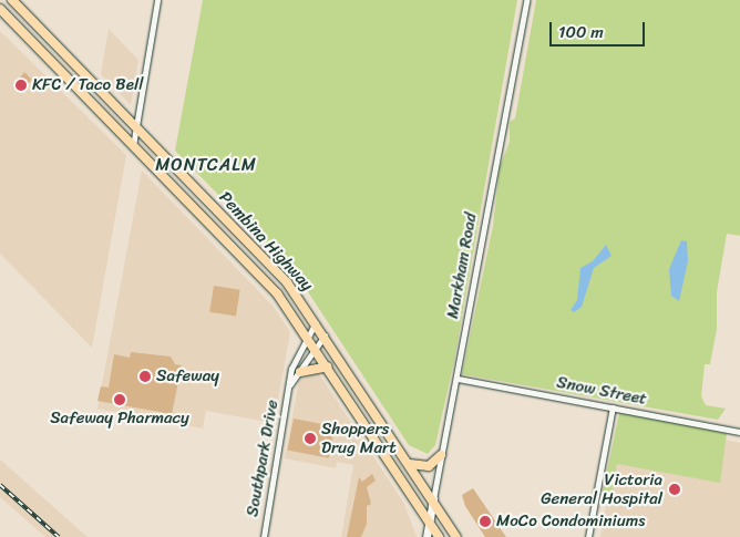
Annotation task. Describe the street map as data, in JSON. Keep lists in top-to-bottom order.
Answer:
{
  "streets": {
    "main road": ["Pembina Highway"],
    "street": ["Markham Road", "Snow Street", "Southpark Drive"]
  },
  "crossings": [
    ["Pembina Highway", "Markham Road"],
    ["Pembina Highway", "Southpark Drive"],
    ["Markham Road", "Snow Street"]
  ],
  "districts": ["MONTCALM"],
  "places": [
    "KFC / Taco Bell",
    "Safeway",
    "Safeway Pharmacy",
    "Shoppers Drug Mart",
    "Victoria General Hospital",
    "MoCo Condominiums"
  ],
  "scale_bar": "100 m"
}
